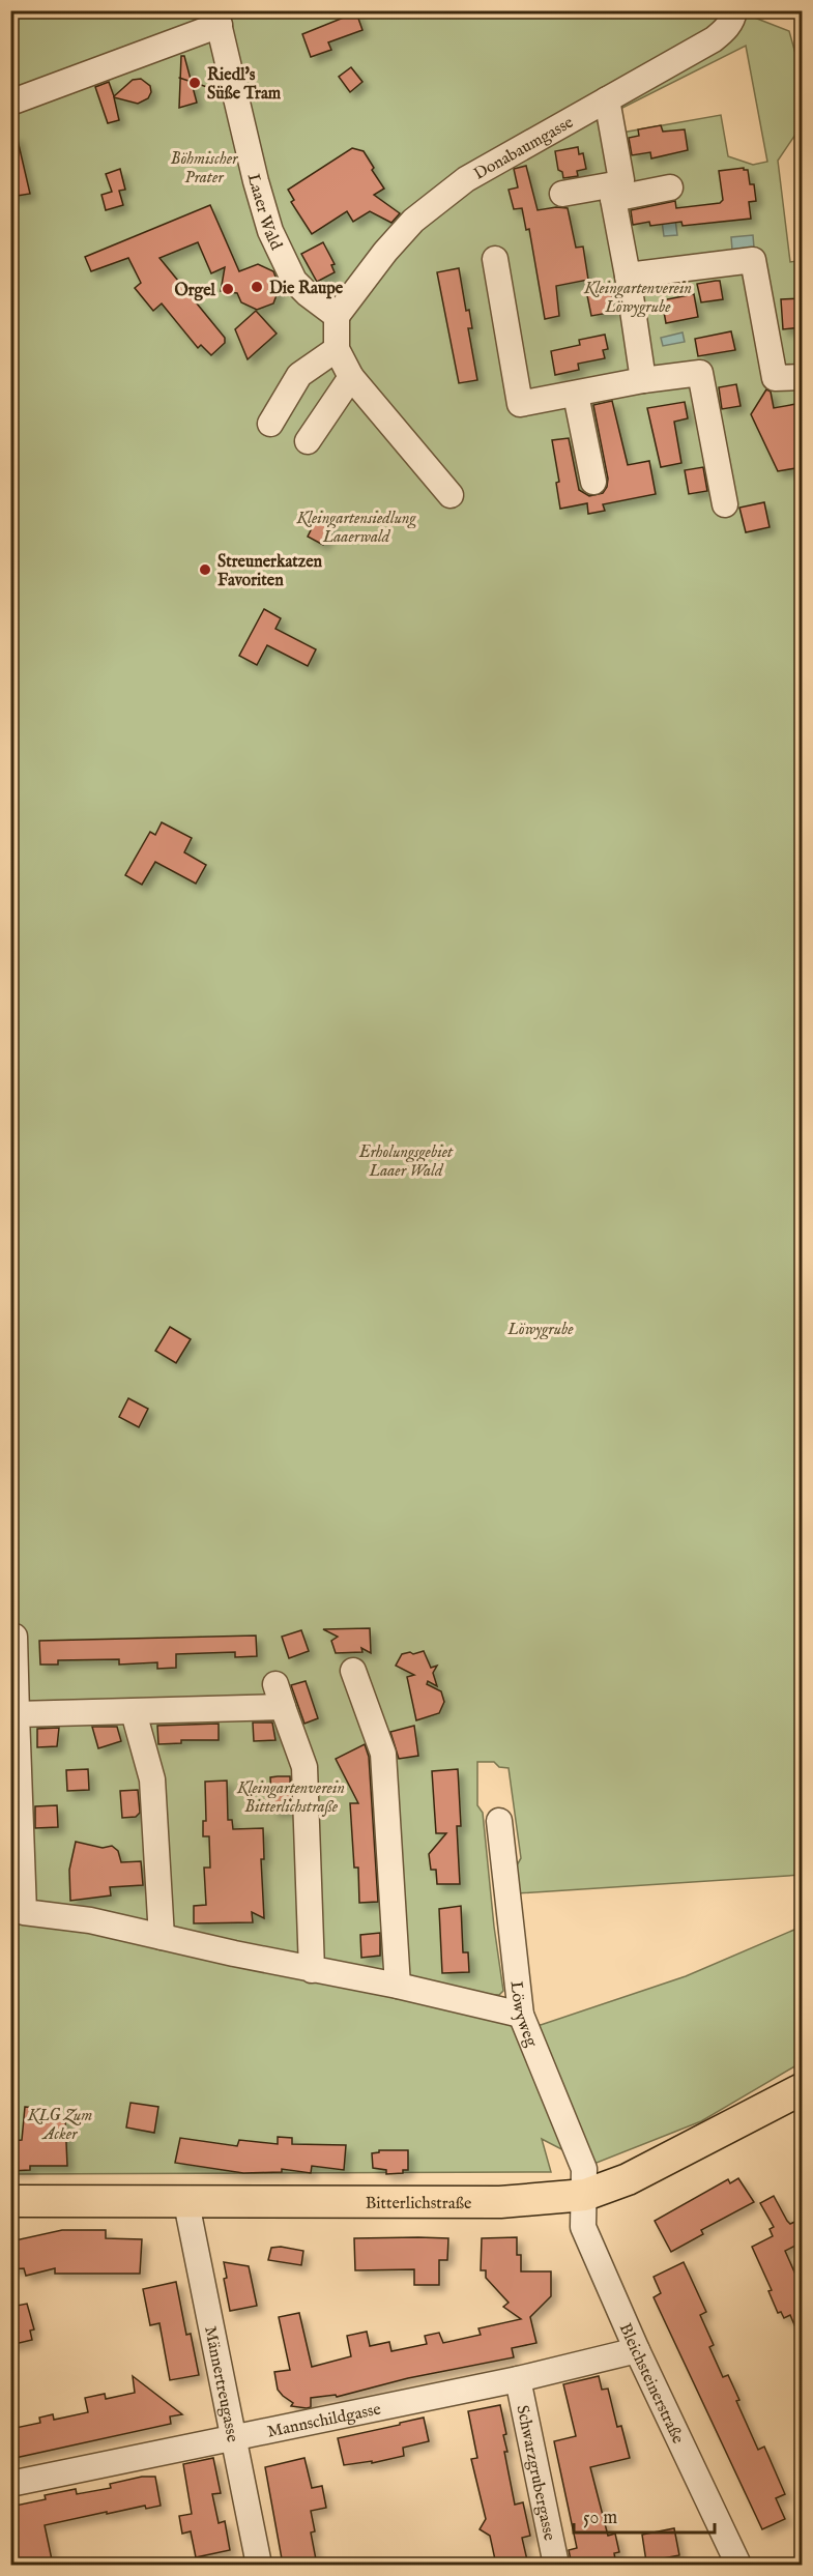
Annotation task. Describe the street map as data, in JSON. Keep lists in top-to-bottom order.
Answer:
{
  "streets": {
    "main road": ["Bitterlichstraße"],
    "street": [
      "Donabaumgasse",
      "Laaer Wald",
      "Löwyweg",
      "Bleichsteinerstraße",
      "Männertreugasse",
      "Mannschildgasse",
      "Schwarzgrubergasse"
    ]
  },
  "crossings": [
    ["Donabaumgasse", "Laaer Wald"],
    ["Löwyweg", "Bitterlichstraße"],
    ["Löwyweg", "Bleichsteinerstraße"],
    ["Bitterlichstraße", "Bleichsteinerstraße"],
    ["Bitterlichstraße", "Männertreugasse"],
    ["Bleichsteinerstraße", "Mannschildgasse"],
    ["Männertreugasse", "Mannschildgasse"],
    ["Mannschildgasse", "Schwarzgrubergasse"]
  ],
  "parks": [
    "Böhmischer Prater",
    "Kleingartenverein Löwygrube",
    "Kleingartensiedlung Laaerwald",
    "Erholungsgebiet Laaer Wald",
    "Löwygrube",
    "Kleingartenverein Bitterlichstraße",
    "KLG Zum Acker"
  ],
  "places": [
    "Riedl's Süße Tram",
    "Die Raupe",
    "Orgel",
    "Streunerkatzen Favoriten"
  ],
  "scale_bar": "50 m"
}
